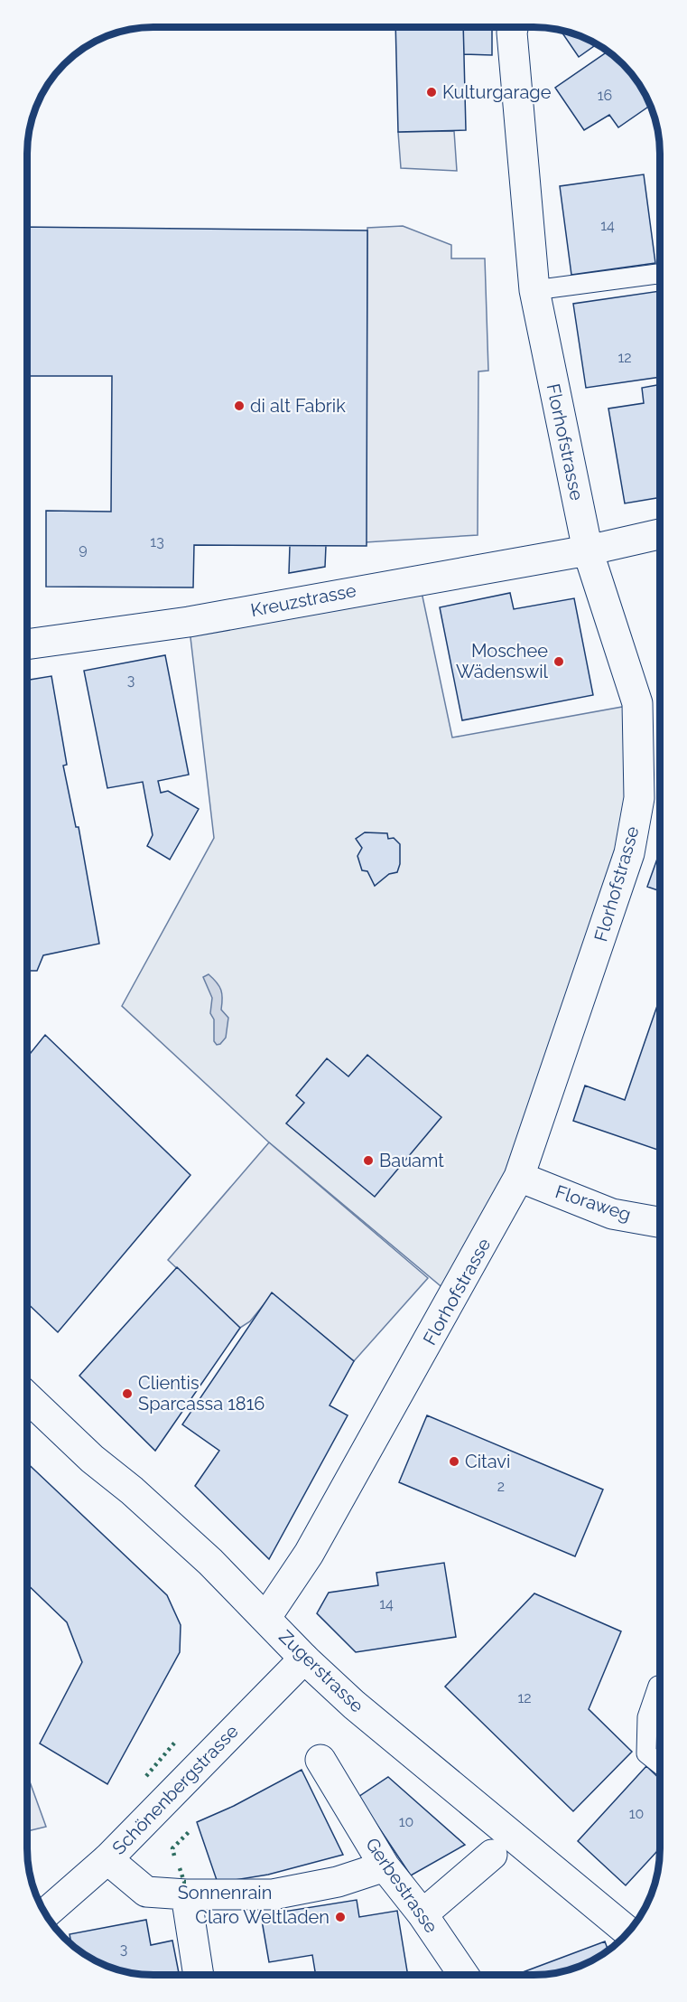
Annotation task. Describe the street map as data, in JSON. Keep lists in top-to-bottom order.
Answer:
{
  "streets": {
    "street": [
      "Florhofstrasse",
      "Kreuzstrasse",
      "Floraweg",
      "Zugerstrasse",
      "Schönenbergstrasse",
      "Gerbestrasse",
      "Sonnenrain"
    ]
  },
  "crossings": [
    ["Florhofstrasse", "Kreuzstrasse"],
    ["Florhofstrasse", "Floraweg"],
    ["Florhofstrasse", "Zugerstrasse"],
    ["Zugerstrasse", "Schönenbergstrasse"],
    ["Schönenbergstrasse", "Sonnenrain"],
    ["Gerbestrasse", "Sonnenrain"]
  ],
  "places": [
    "Kulturgarage",
    "di alt Fabrik",
    "Moschee Wädenswil",
    "Bauamt",
    "Clientis Sparcassa 1816",
    "Citavi",
    "Claro Weltladen"
  ],
  "house_numbers": [
    "16",
    "14",
    "12",
    "13",
    "9",
    "3",
    "2",
    "14",
    "12",
    "10",
    "10",
    "3"
  ]
}
